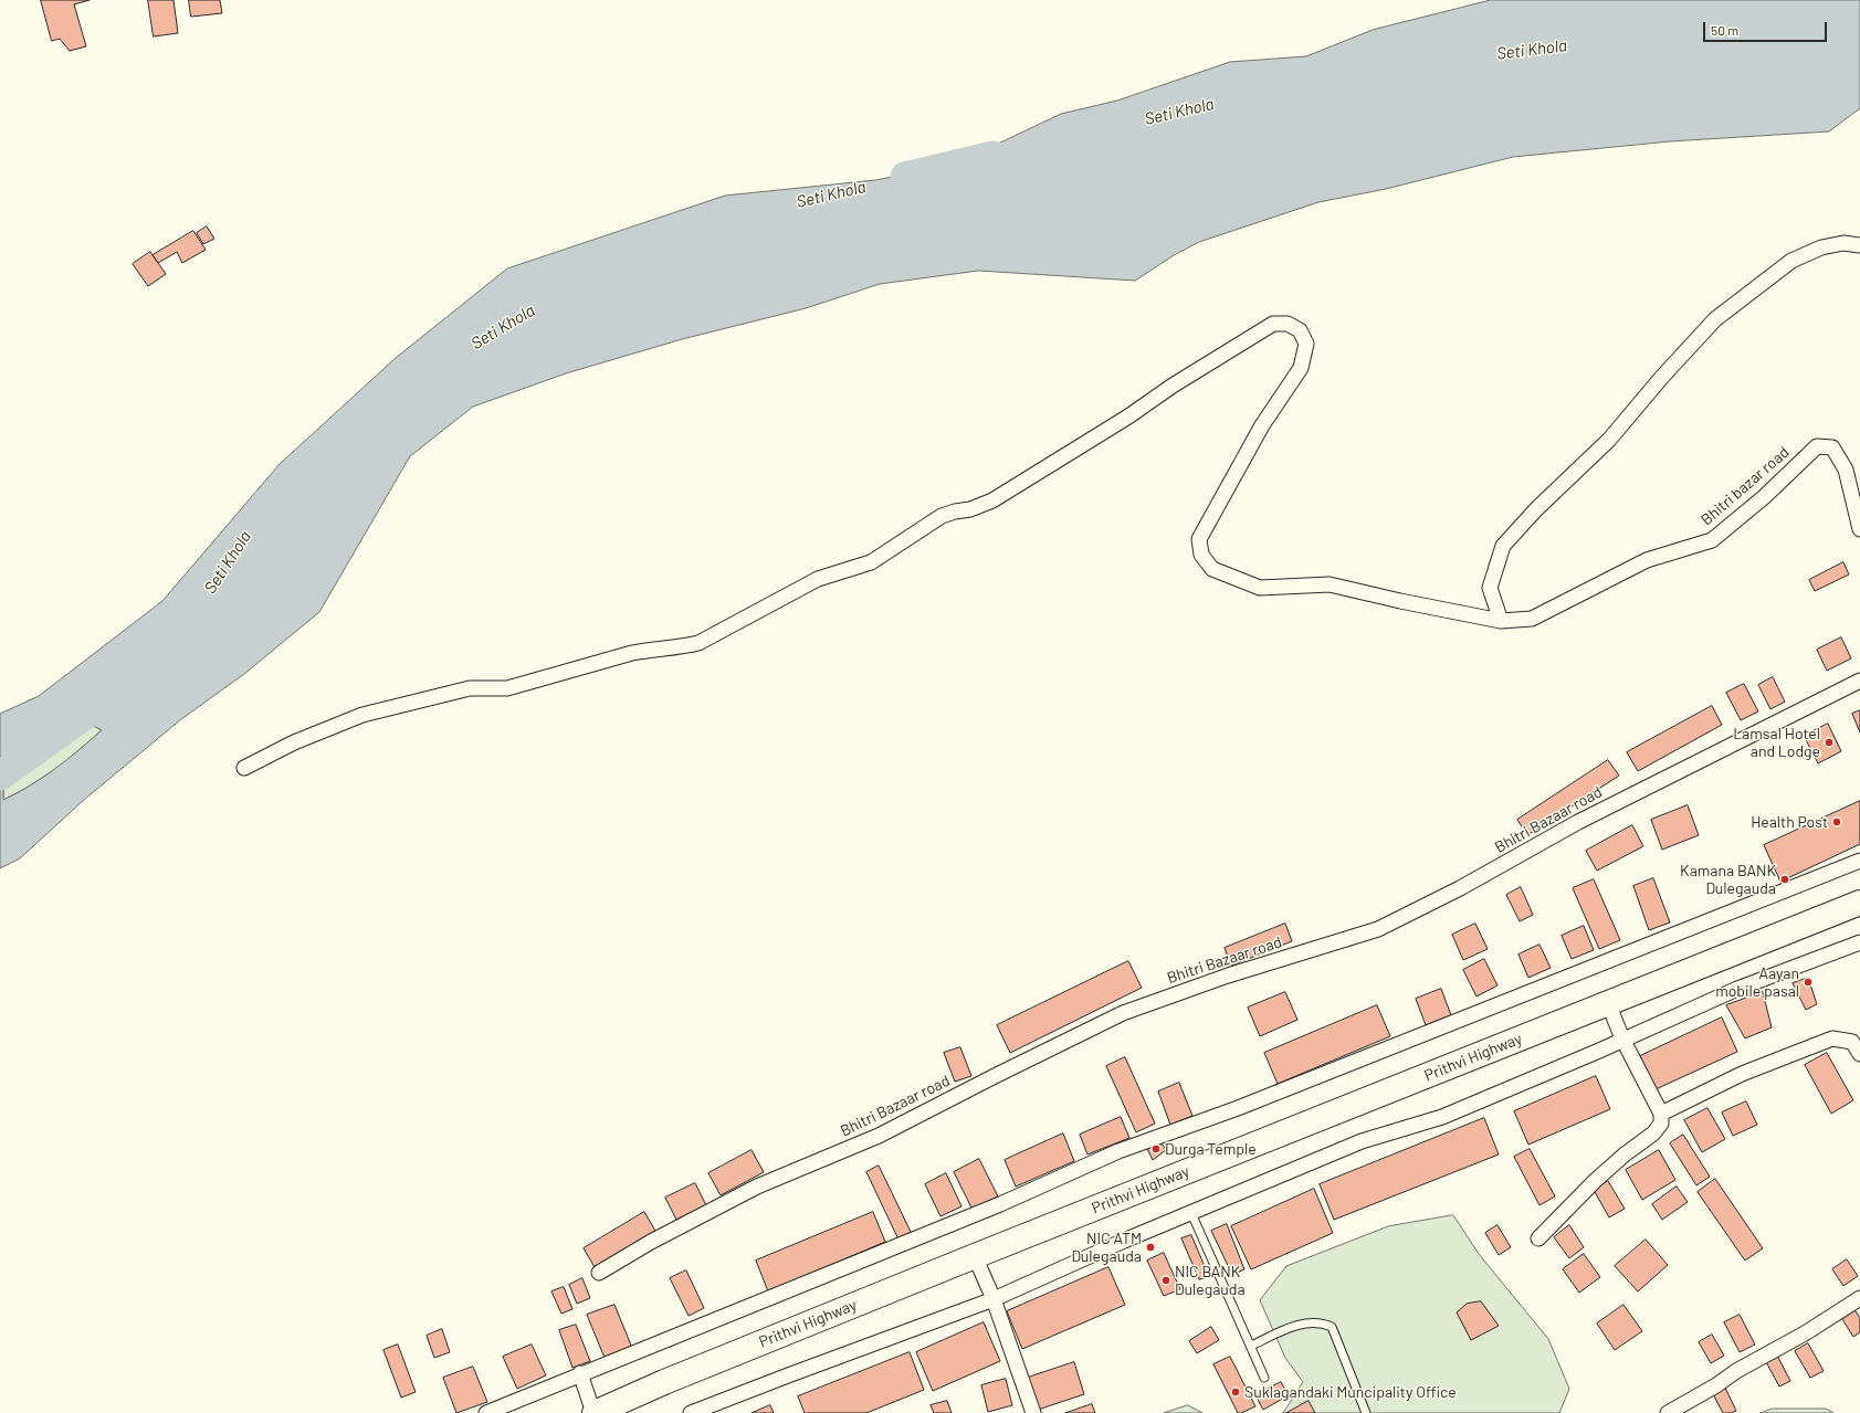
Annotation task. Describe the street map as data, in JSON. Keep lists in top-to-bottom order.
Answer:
{
  "streets": {
    "highway": ["Prithvi Highway"],
    "street": ["Bhitri bazar road", "Bhitri Bazaar road"]
  },
  "water": ["Seti Khola"],
  "places": [
    "Lamsal Hotel and Lodge",
    "Health Post",
    "Kamana BANK Dulegauda",
    "Aayan mobile pasal",
    "Durga Temple",
    "NIC ATM Dulegauda",
    "NIC BANK Dulegauda",
    "Suklagandaki Muncipality Office"
  ],
  "scale_bar": "50 m"
}
